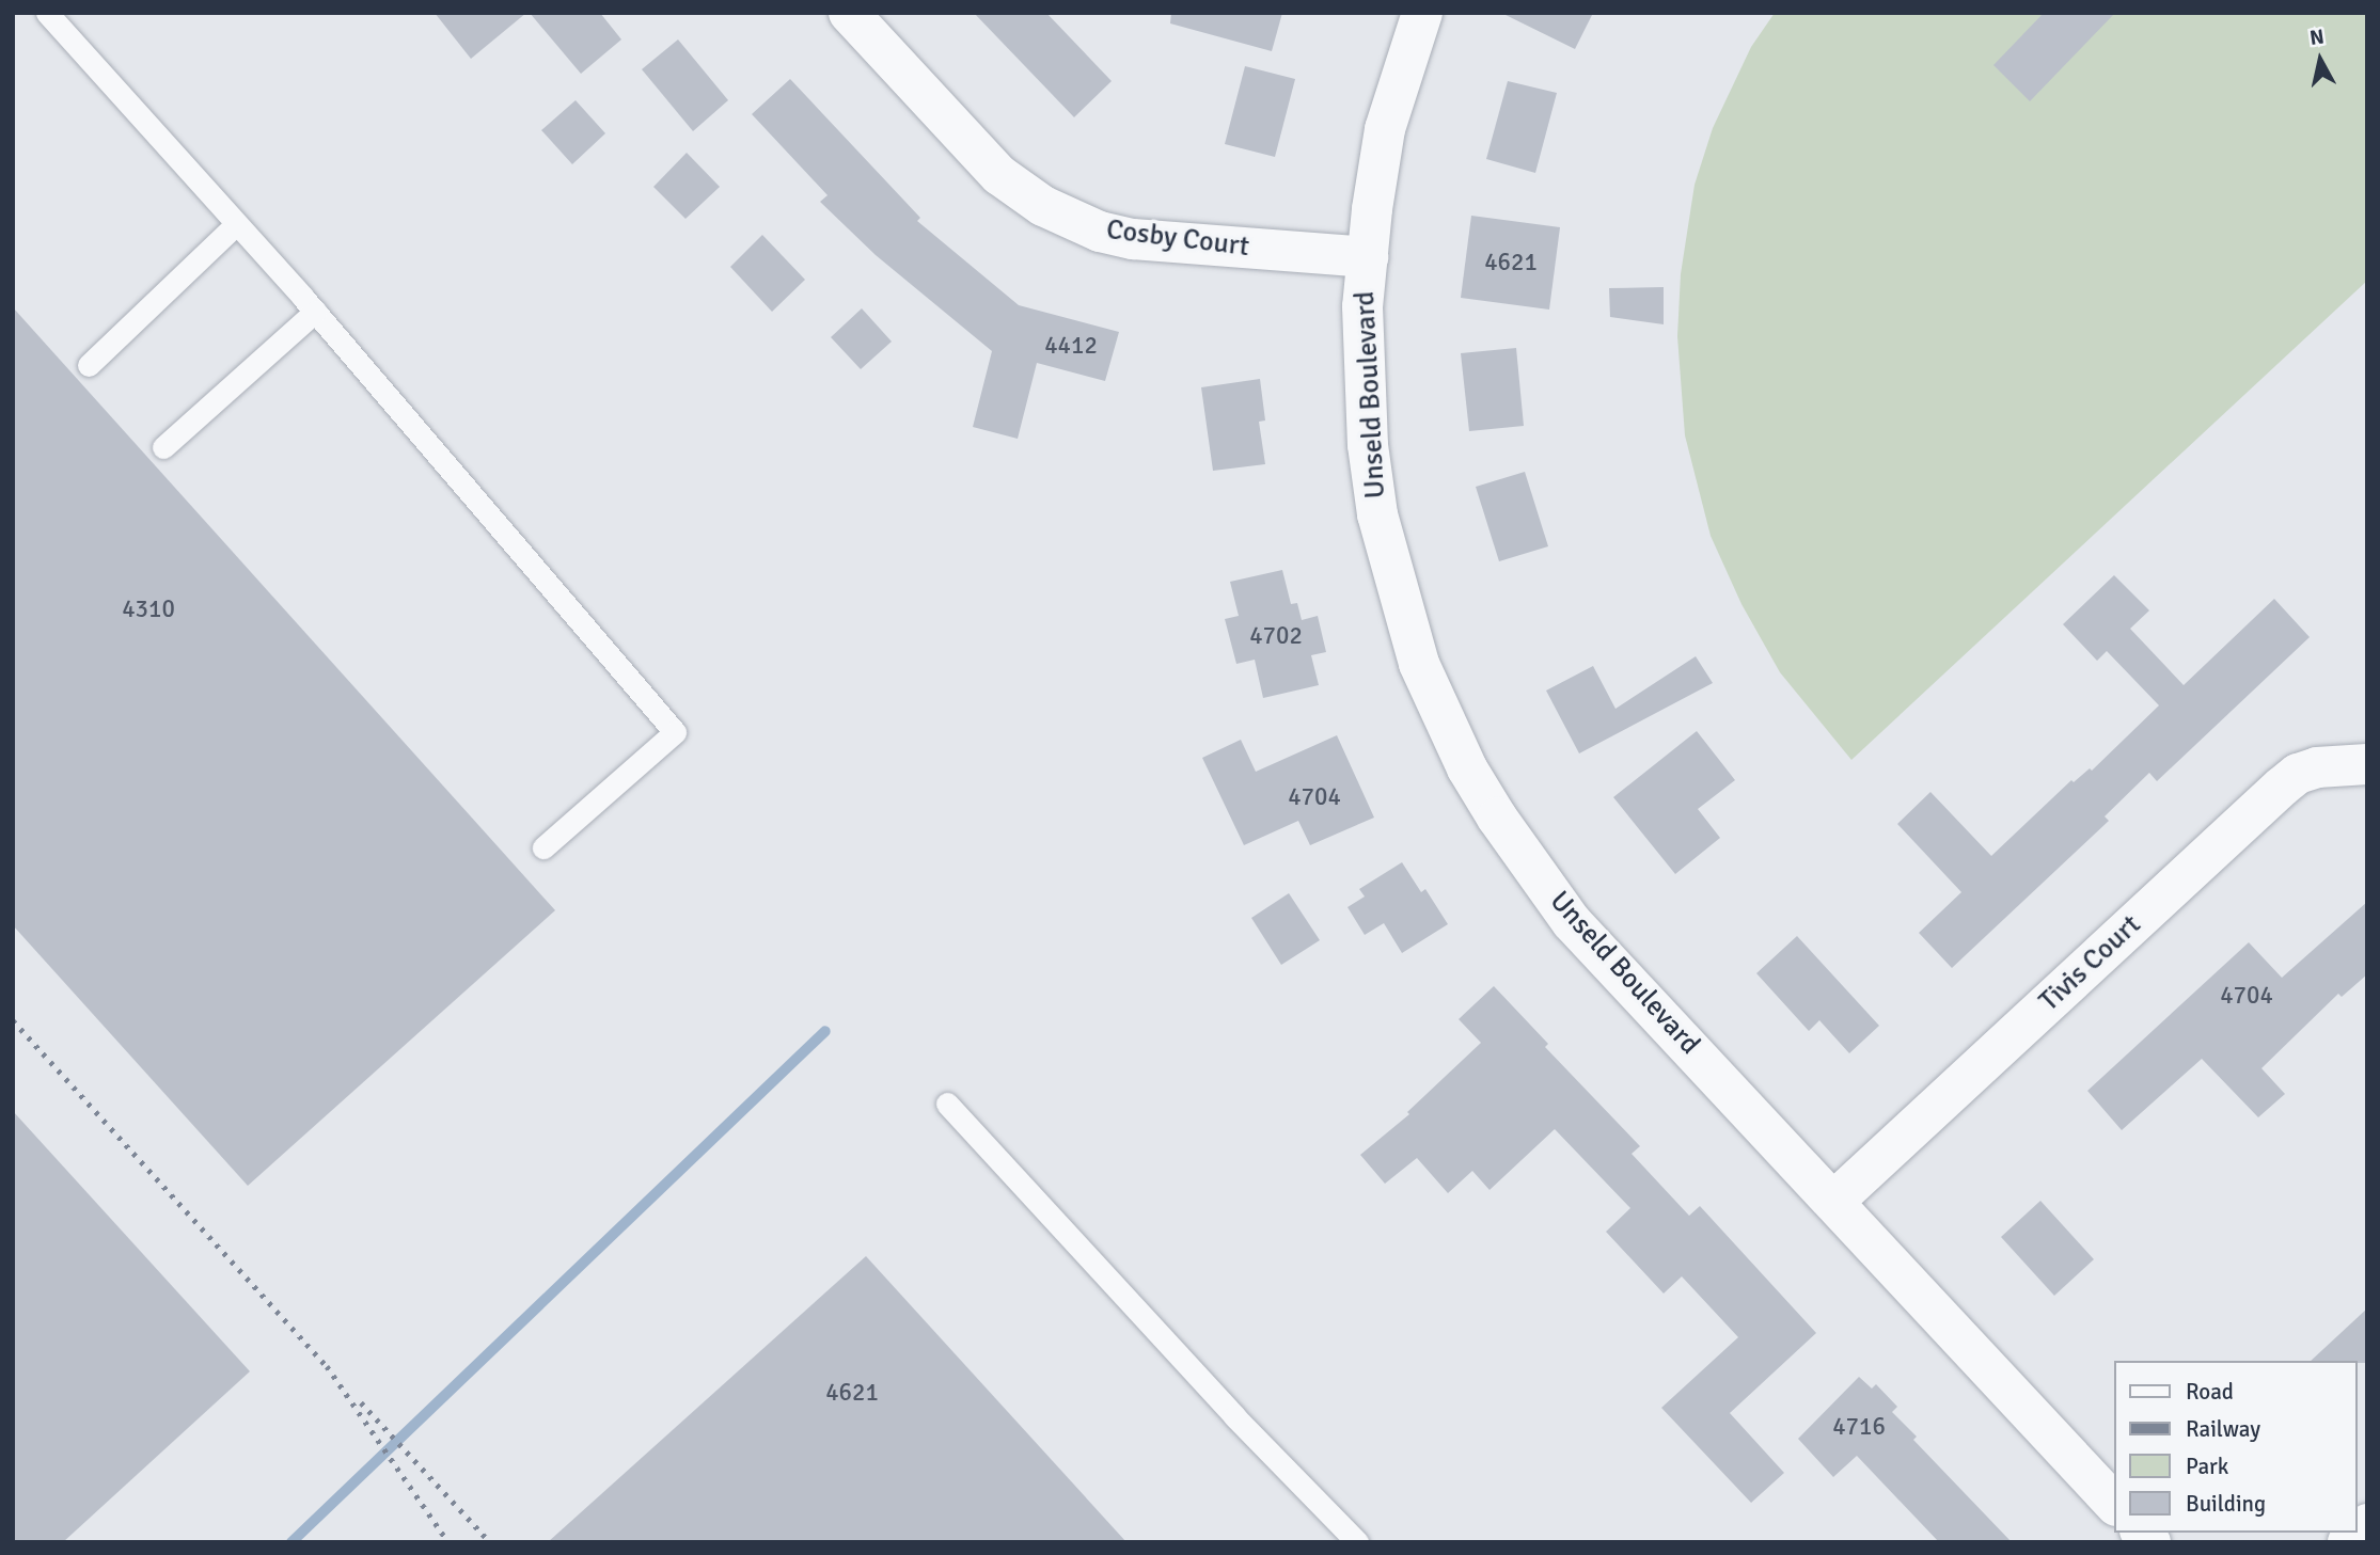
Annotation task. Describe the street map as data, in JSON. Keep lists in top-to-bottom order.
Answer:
{
  "streets": {
    "street": ["Cosby Court", "Unseld Boulevard", "Tivis Court"]
  },
  "crossings": [
    ["Cosby Court", "Unseld Boulevard"],
    ["Unseld Boulevard", "Tivis Court"]
  ],
  "house_numbers": [
    "4621",
    "4412",
    "4310",
    "4702",
    "4704",
    "4704",
    "4621",
    "4716"
  ],
  "legend": [
    "Road",
    "Railway",
    "Park",
    "Building"
  ],
  "north": "top"
}
